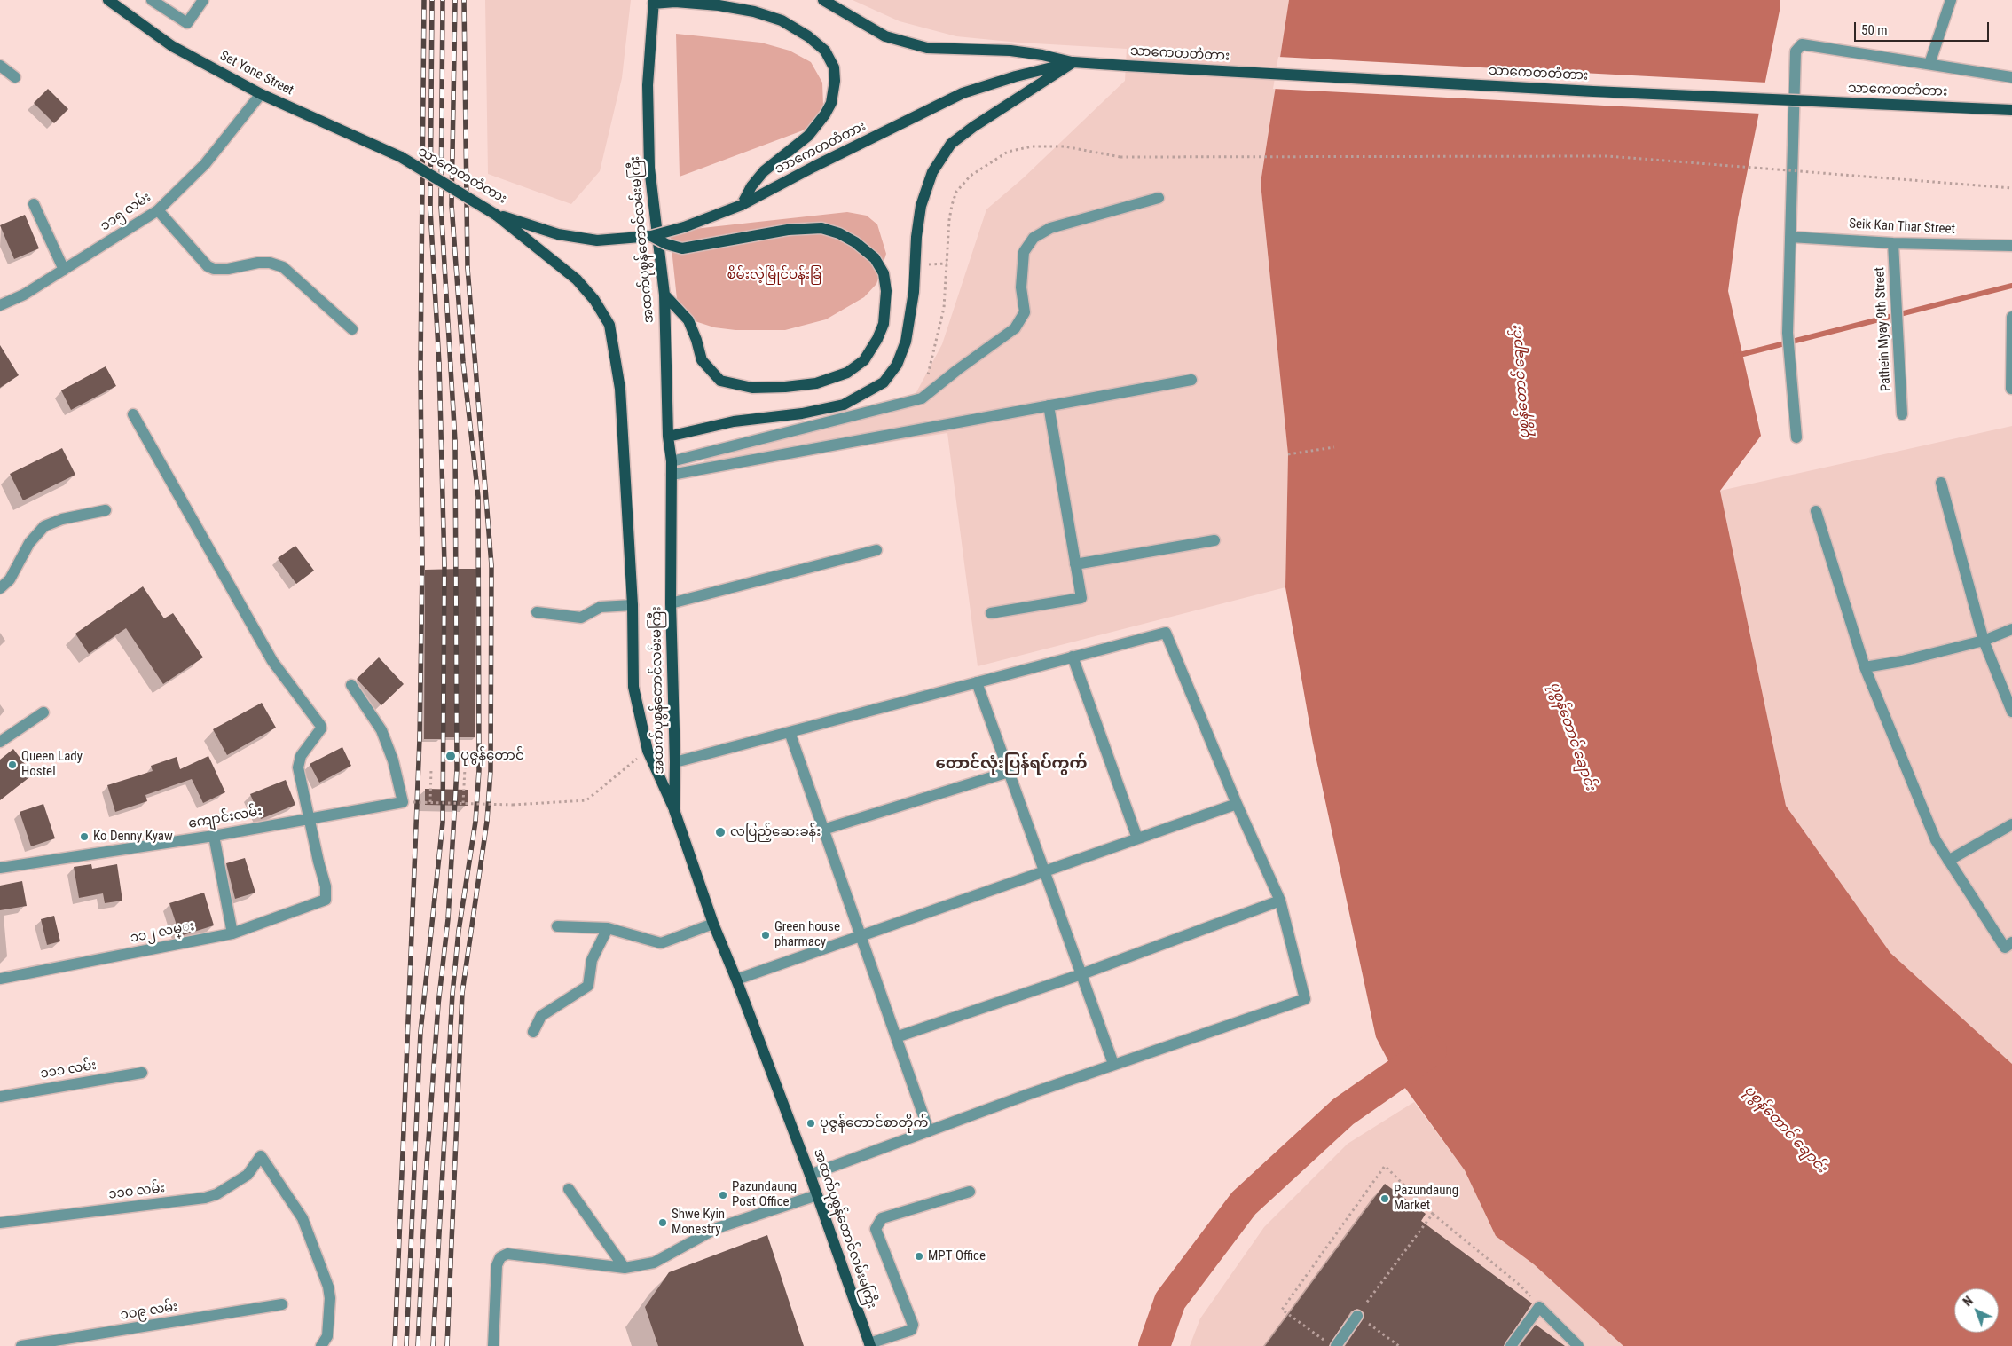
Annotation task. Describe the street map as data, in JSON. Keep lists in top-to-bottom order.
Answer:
{
  "streets": {
    "main road": ["သာကေတတံတား", "Set Yone Street", "အထက်ပုစွန်တောင်လမ်းမကြီး"],
    "street": [
      "၁၁၅ လမ်း",
      "Seik Kan Thar Street",
      "Pathein Myay 9th Street",
      "ကျောင်းလမ်း",
      "၁၁၂ လမ္း",
      "၁၁၁ လမ်း",
      "၁၁၀ လမ်း",
      "၁၀၉ လမ်း"
    ]
  },
  "crossings": [
    ["သာကေတတံတား", "Set Yone Street"],
    ["Set Yone Street", "၁၁၅ လမ်း"],
    ["Seik Kan Thar Street", "Pathein Myay 9th Street"],
    ["ကျောင်းလမ်း", "၁၁၂ လမ္း"]
  ],
  "districts": ["တောင်လုံးပြန်ရပ်ကွက်"],
  "water": ["ပုစွန်တောင် ချောင်း"],
  "parks": ["စိမ်းလဲ့မြိုင်ပန်းခြံ"],
  "places": [
    "ပုဇွန်တောင်",
    "Queen Lady Hostel",
    "လပြည့်ဆေးခန်း",
    "Ko Denny Kyaw",
    "Green house pharmacy",
    "ပုဇွန်တောင်စာတိုက်",
    "Pazundaung Post Office",
    "Pazundaung Market",
    "Shwe Kyin Monestry",
    "MPT Office"
  ],
  "scale_bar": "50 m",
  "north": "top left"
}
